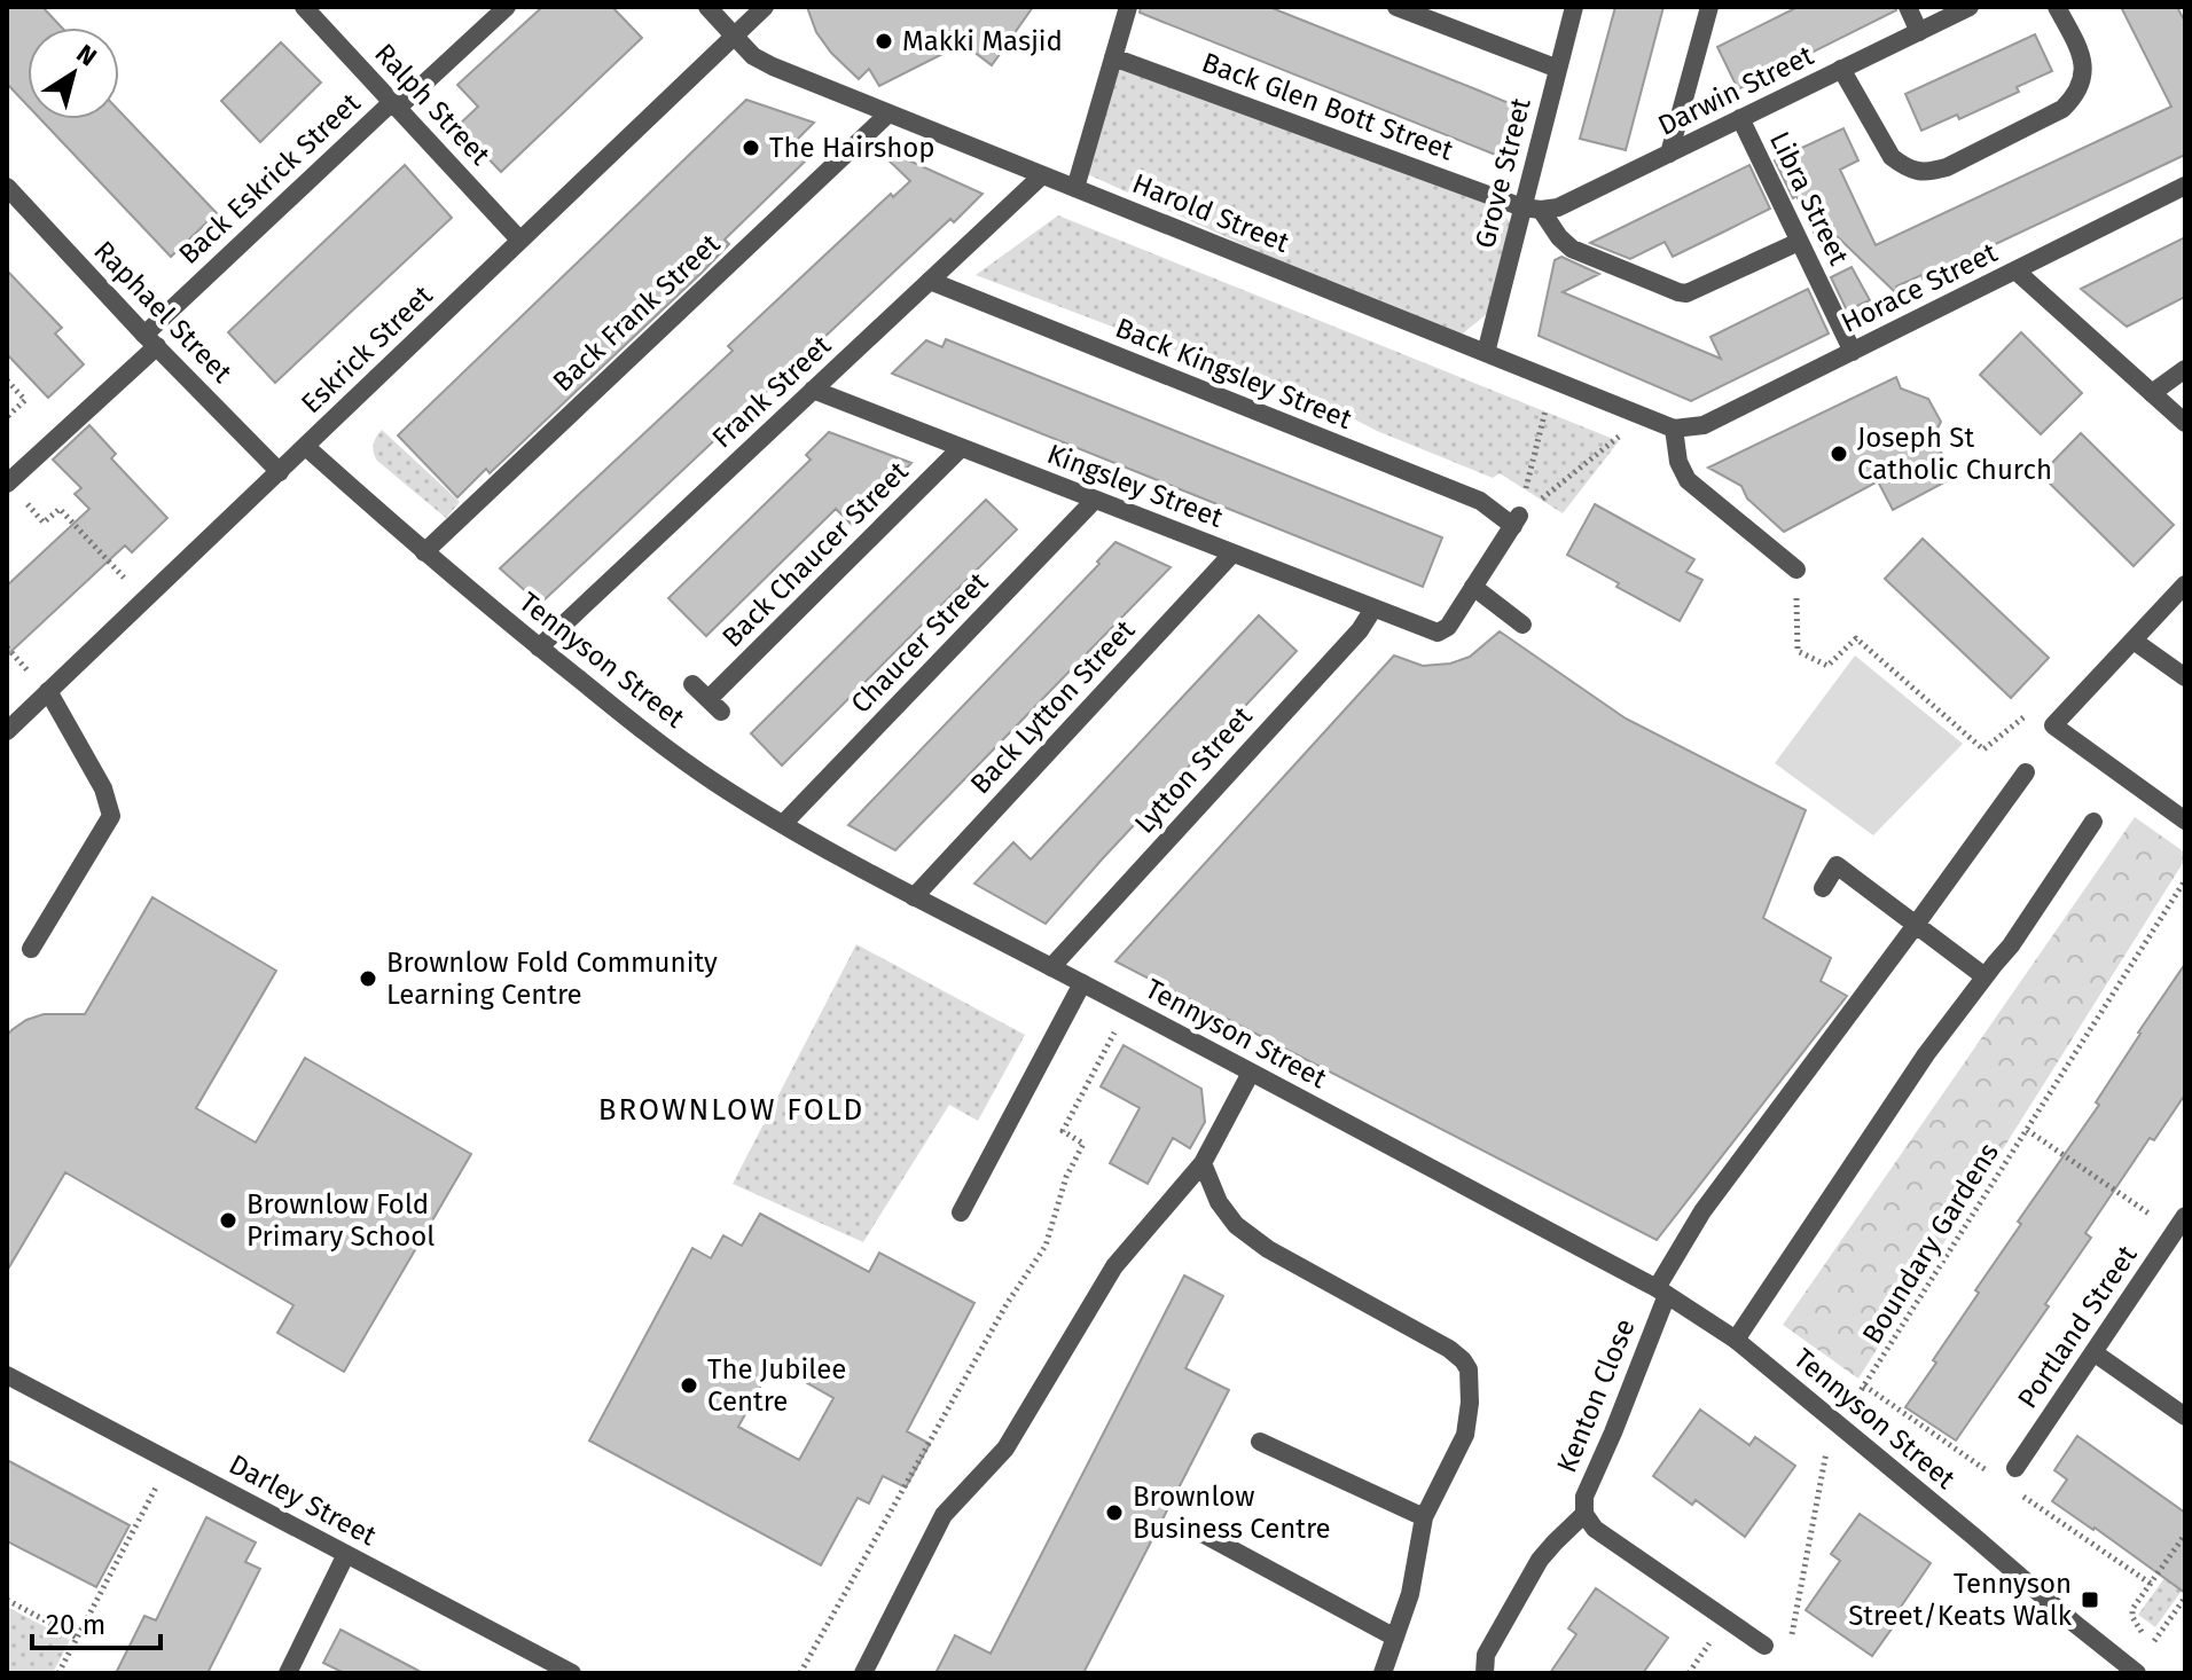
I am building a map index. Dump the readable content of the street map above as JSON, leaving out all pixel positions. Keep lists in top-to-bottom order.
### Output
{
  "streets": {
    "street": [
      "Darwin Street",
      "Ralph Street",
      "Back Glen Bott Street",
      "Grove Street",
      "Back Eskrick Street",
      "Libra Street",
      "Harold Street",
      "Horace Street",
      "Raphael Street",
      "Back Frank Street",
      "Eskrick Street",
      "Back Kingsley Street",
      "Frank Street",
      "Kingsley Street",
      "Back Chaucer Street",
      "Chaucer Street",
      "Tennyson Street",
      "Back Lytton Street",
      "Lytton Street",
      "Portland Street",
      "Kenton Close",
      "Darley Street"
    ],
    "path": ["Boundary Gardens"]
  },
  "crossings": [
    ["Darwin Street", "Back Glen Bott Street"],
    ["Darwin Street", "Grove Street"],
    ["Darwin Street", "Libra Street"],
    ["Ralph Street", "Back Eskrick Street"],
    ["Ralph Street", "Eskrick Street"],
    ["Back Glen Bott Street", "Grove Street"],
    ["Grove Street", "Harold Street"],
    ["Back Eskrick Street", "Raphael Street"],
    ["Libra Street", "Horace Street"],
    ["Harold Street", "Horace Street"],
    ["Harold Street", "Back Frank Street"],
    ["Harold Street", "Eskrick Street"],
    ["Harold Street", "Frank Street"],
    ["Raphael Street", "Eskrick Street"],
    ["Back Frank Street", "Tennyson Street"],
    ["Eskrick Street", "Tennyson Street"],
    ["Back Kingsley Street", "Frank Street"],
    ["Frank Street", "Kingsley Street"],
    ["Frank Street", "Tennyson Street"],
    ["Kingsley Street", "Back Chaucer Street"],
    ["Kingsley Street", "Chaucer Street"],
    ["Kingsley Street", "Back Lytton Street"],
    ["Kingsley Street", "Lytton Street"],
    ["Chaucer Street", "Tennyson Street"],
    ["Tennyson Street", "Back Lytton Street"],
    ["Tennyson Street", "Lytton Street"],
    ["Tennyson Street", "Boundary Gardens"],
    ["Tennyson Street", "Kenton Close"],
    ["Boundary Gardens", "Portland Street"]
  ],
  "districts": ["BROWNLOW FOLD"],
  "places": {
    "other": [
      "Makki Masjid",
      "The Hairshop",
      "Joseph St Catholic Church",
      "Brownlow Fold Community Learning Centre",
      "Brownlow Fold Primary School",
      "The Jubilee Centre",
      "Brownlow Business Centre"
    ],
    "transit": ["Tennyson Street/Keats Walk"]
  },
  "scale_bar": "20 m",
  "north": "top right"
}
